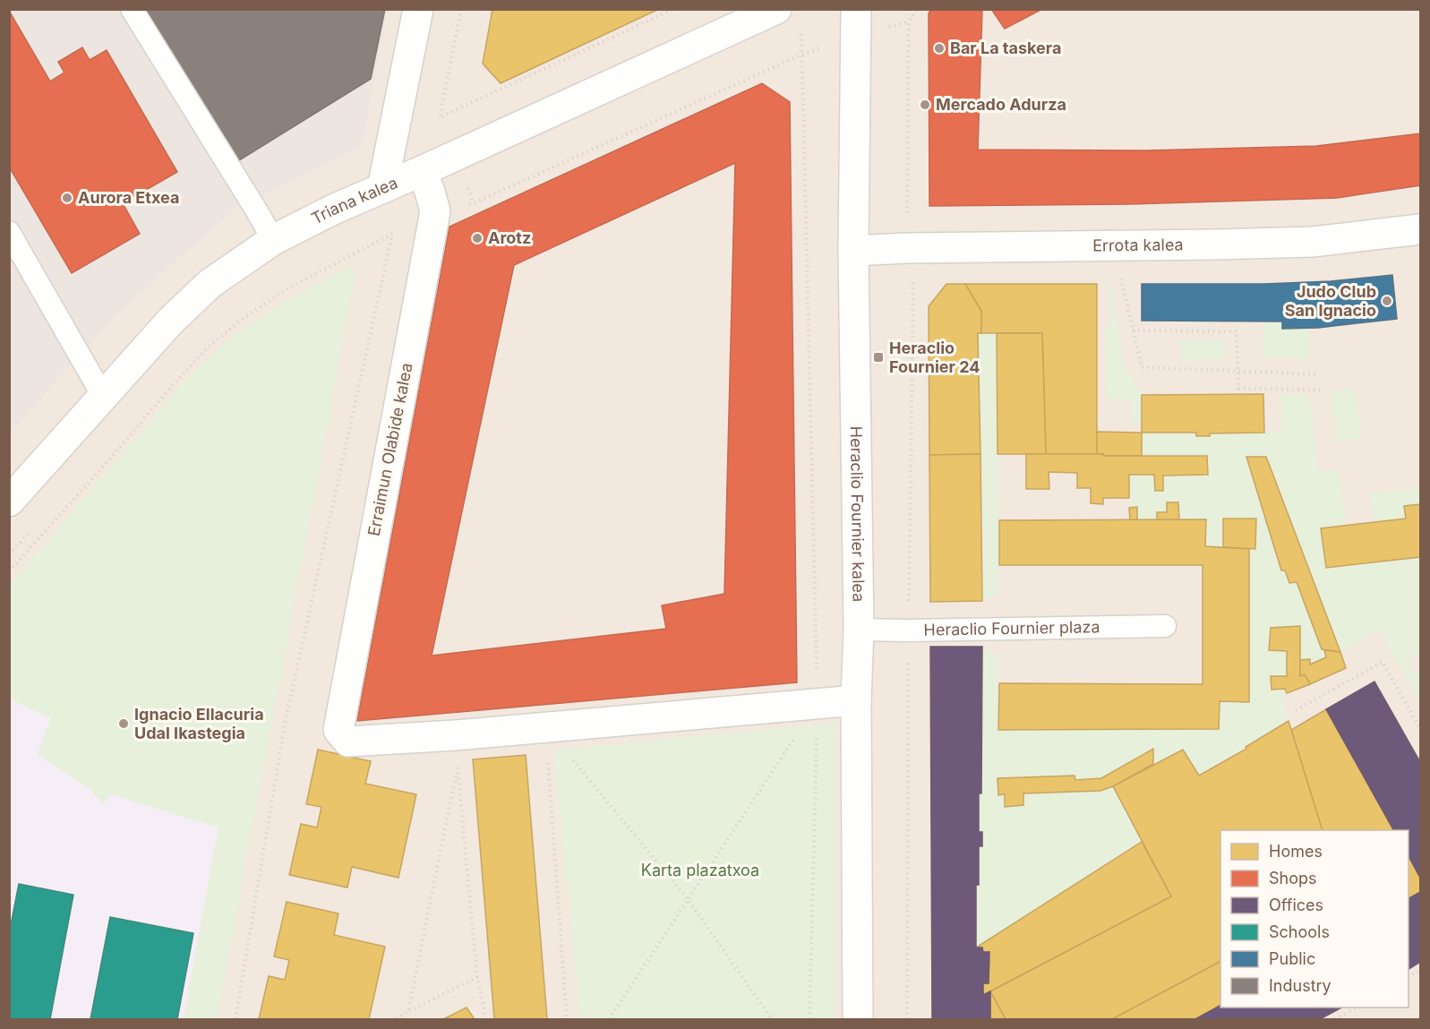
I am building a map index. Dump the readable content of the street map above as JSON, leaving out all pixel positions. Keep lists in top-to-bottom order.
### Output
{
  "streets": {
    "main road": [
      "Triana kalea",
      "Errota kalea",
      "Erraimun Olabide kalea",
      "Heraclio Fournier kalea"
    ],
    "lane": ["Heraclio Fournier plaza"]
  },
  "crossings": [
    ["Triana kalea", "Erraimun Olabide kalea"],
    ["Errota kalea", "Heraclio Fournier kalea"],
    ["Heraclio Fournier kalea", "Heraclio Fournier plaza"]
  ],
  "parks": ["Karta plazatxoa"],
  "places": {
    "other": [
      "Bar La taskera",
      "Mercado Adurza",
      "Aurora Etxea",
      "Arotz",
      "Judo Club San Ignacio",
      "Ignacio Ellacuria Udal Ikastegia"
    ],
    "transit": ["Heraclio Fournier 24"]
  },
  "legend": [
    "Homes",
    "Shops",
    "Offices",
    "Schools",
    "Public",
    "Industry"
  ]
}
